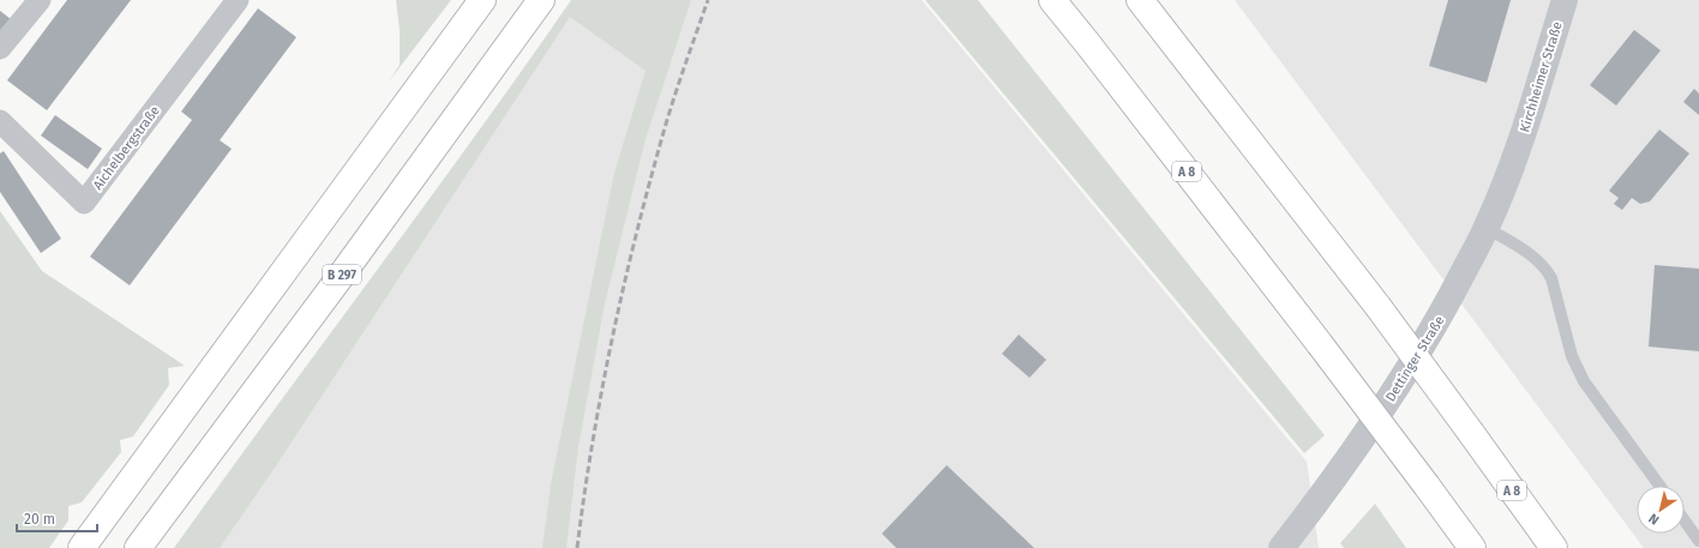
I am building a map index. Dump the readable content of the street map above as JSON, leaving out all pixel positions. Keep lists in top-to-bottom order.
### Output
{
  "streets": {
    "main road": ["A 8", "B 297"],
    "street": ["Kirchheimer Straße", "Aichelbergstraße", "Dettinger Straße"]
  },
  "crossings": [
    ["Kirchheimer Straße", "Dettinger Straße"]
  ],
  "scale_bar": "20 m",
  "north": "bottom left"
}
